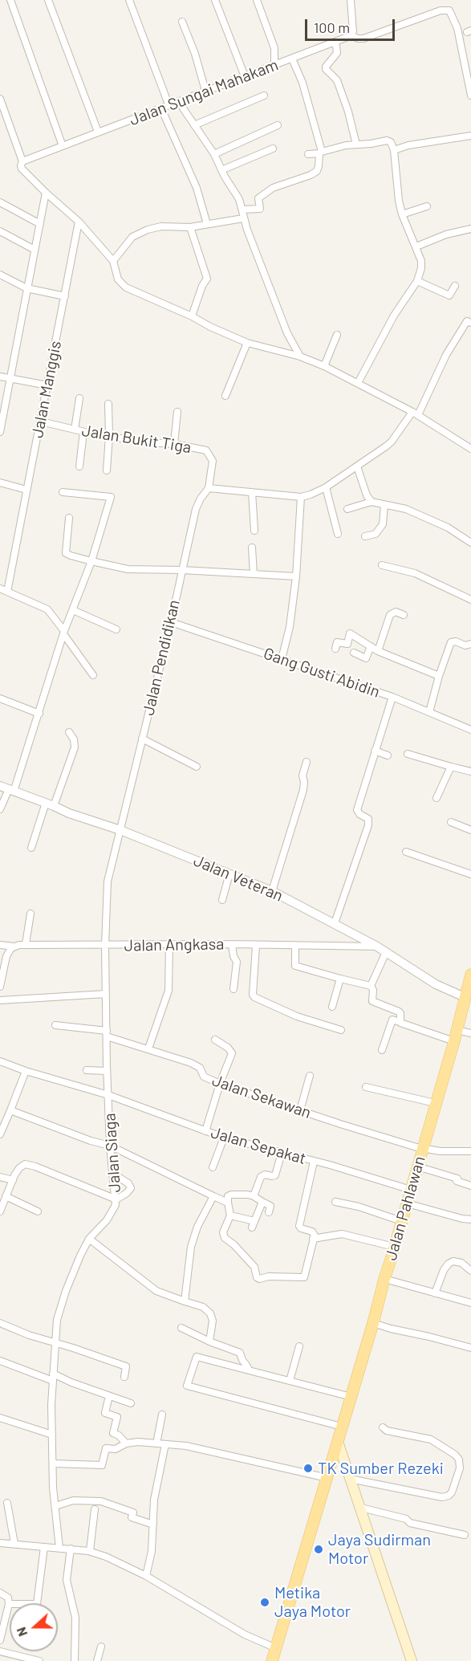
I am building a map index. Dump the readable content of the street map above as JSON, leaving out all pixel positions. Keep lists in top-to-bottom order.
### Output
{
  "streets": {
    "main road": ["Jalan Pahlawan"],
    "street": [
      "Jalan Sungai Mahakam",
      "Jalan Manggis",
      "Jalan Bukit Tiga",
      "Jalan Pendidikan",
      "Gang Gusti Abidin",
      "Jalan Veteran",
      "Jalan Angkasa",
      "Jalan Sekawan",
      "Jalan Sepakat",
      "Jalan Siaga"
    ]
  },
  "crossings": [
    ["Jalan Manggis", "Jalan Bukit Tiga"],
    ["Jalan Bukit Tiga", "Jalan Pendidikan"],
    ["Jalan Pendidikan", "Gang Gusti Abidin"],
    ["Jalan Pendidikan", "Jalan Veteran"],
    ["Jalan Pendidikan", "Jalan Siaga"],
    ["Jalan Veteran", "Jalan Angkasa"],
    ["Jalan Veteran", "Jalan Siaga"],
    ["Jalan Veteran", "Jalan Pahlawan"],
    ["Jalan Angkasa", "Jalan Siaga"],
    ["Jalan Sekawan", "Jalan Siaga"],
    ["Jalan Sekawan", "Jalan Pahlawan"],
    ["Jalan Sepakat", "Jalan Siaga"],
    ["Jalan Sepakat", "Jalan Pahlawan"]
  ],
  "places": ["TK Sumber Rezeki", "Jaya Sudirman Motor", "Metika Jaya Motor"],
  "scale_bar": "100 m",
  "north": "left"
}
